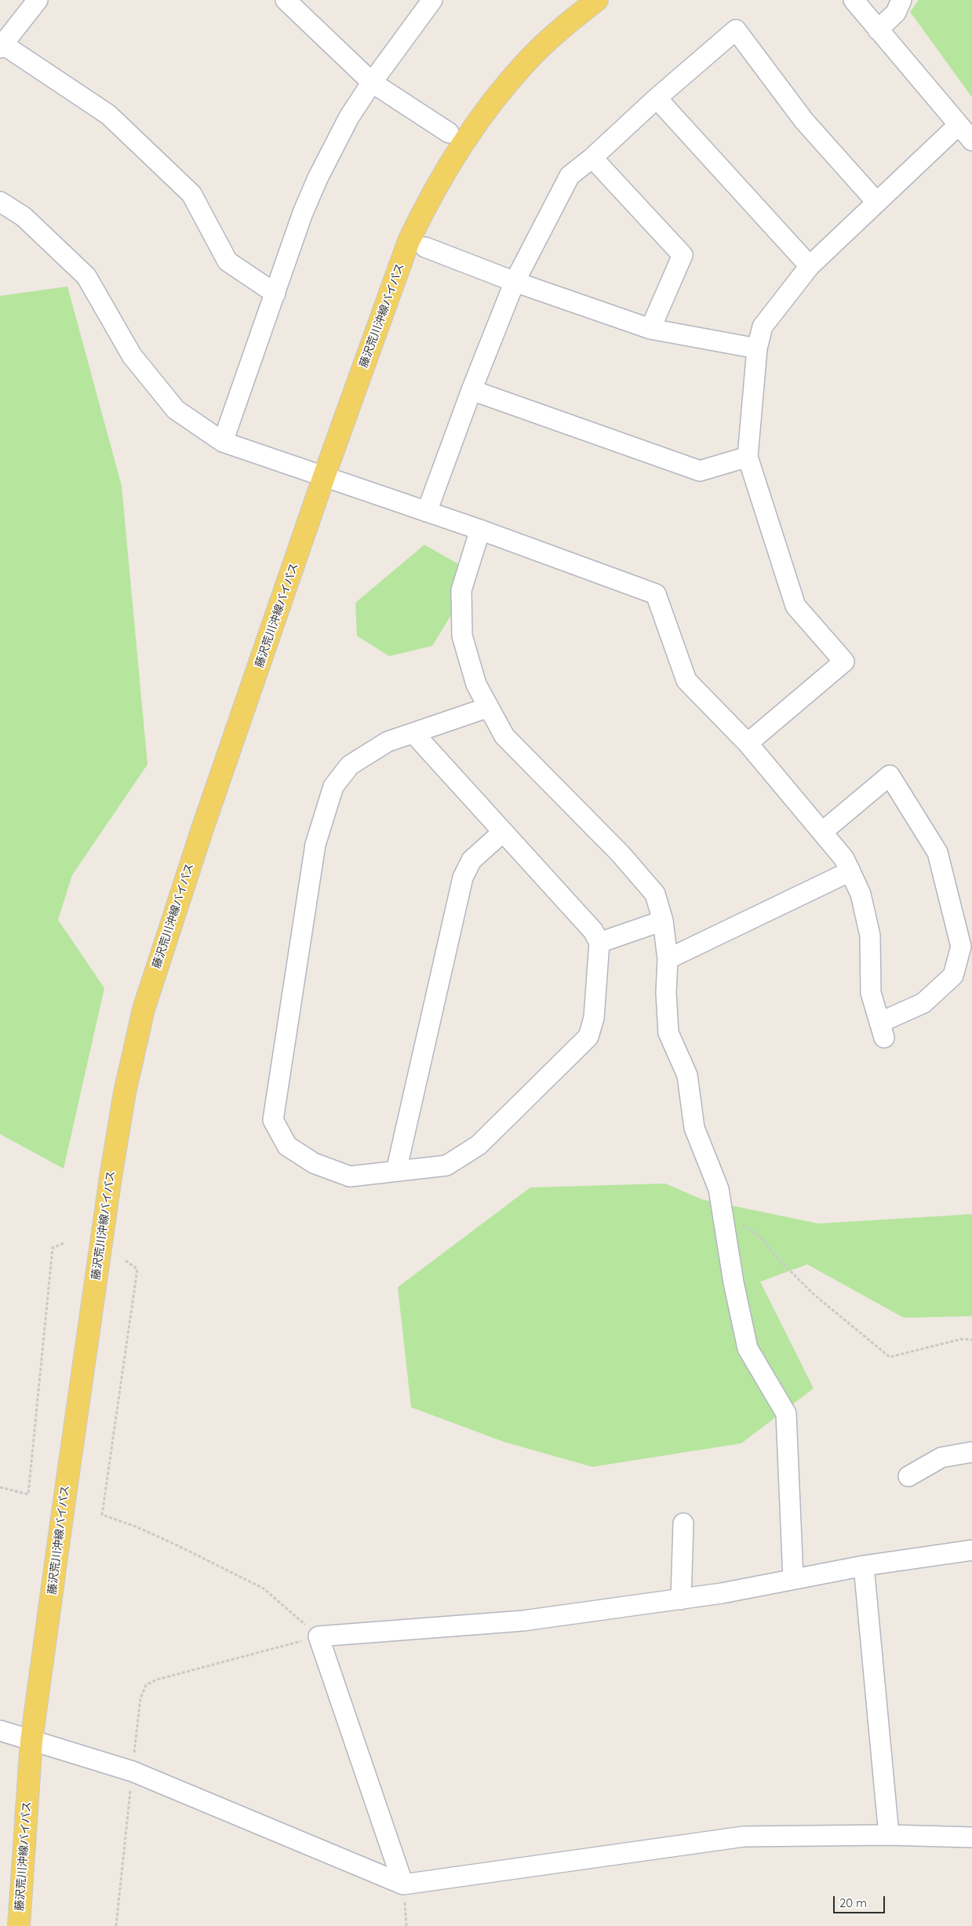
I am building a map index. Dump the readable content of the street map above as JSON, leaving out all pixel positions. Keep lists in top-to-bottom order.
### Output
{
  "streets": {
    "main road": ["藤沢荒川沖線バイパス"]
  },
  "scale_bar": "20 m"
}
